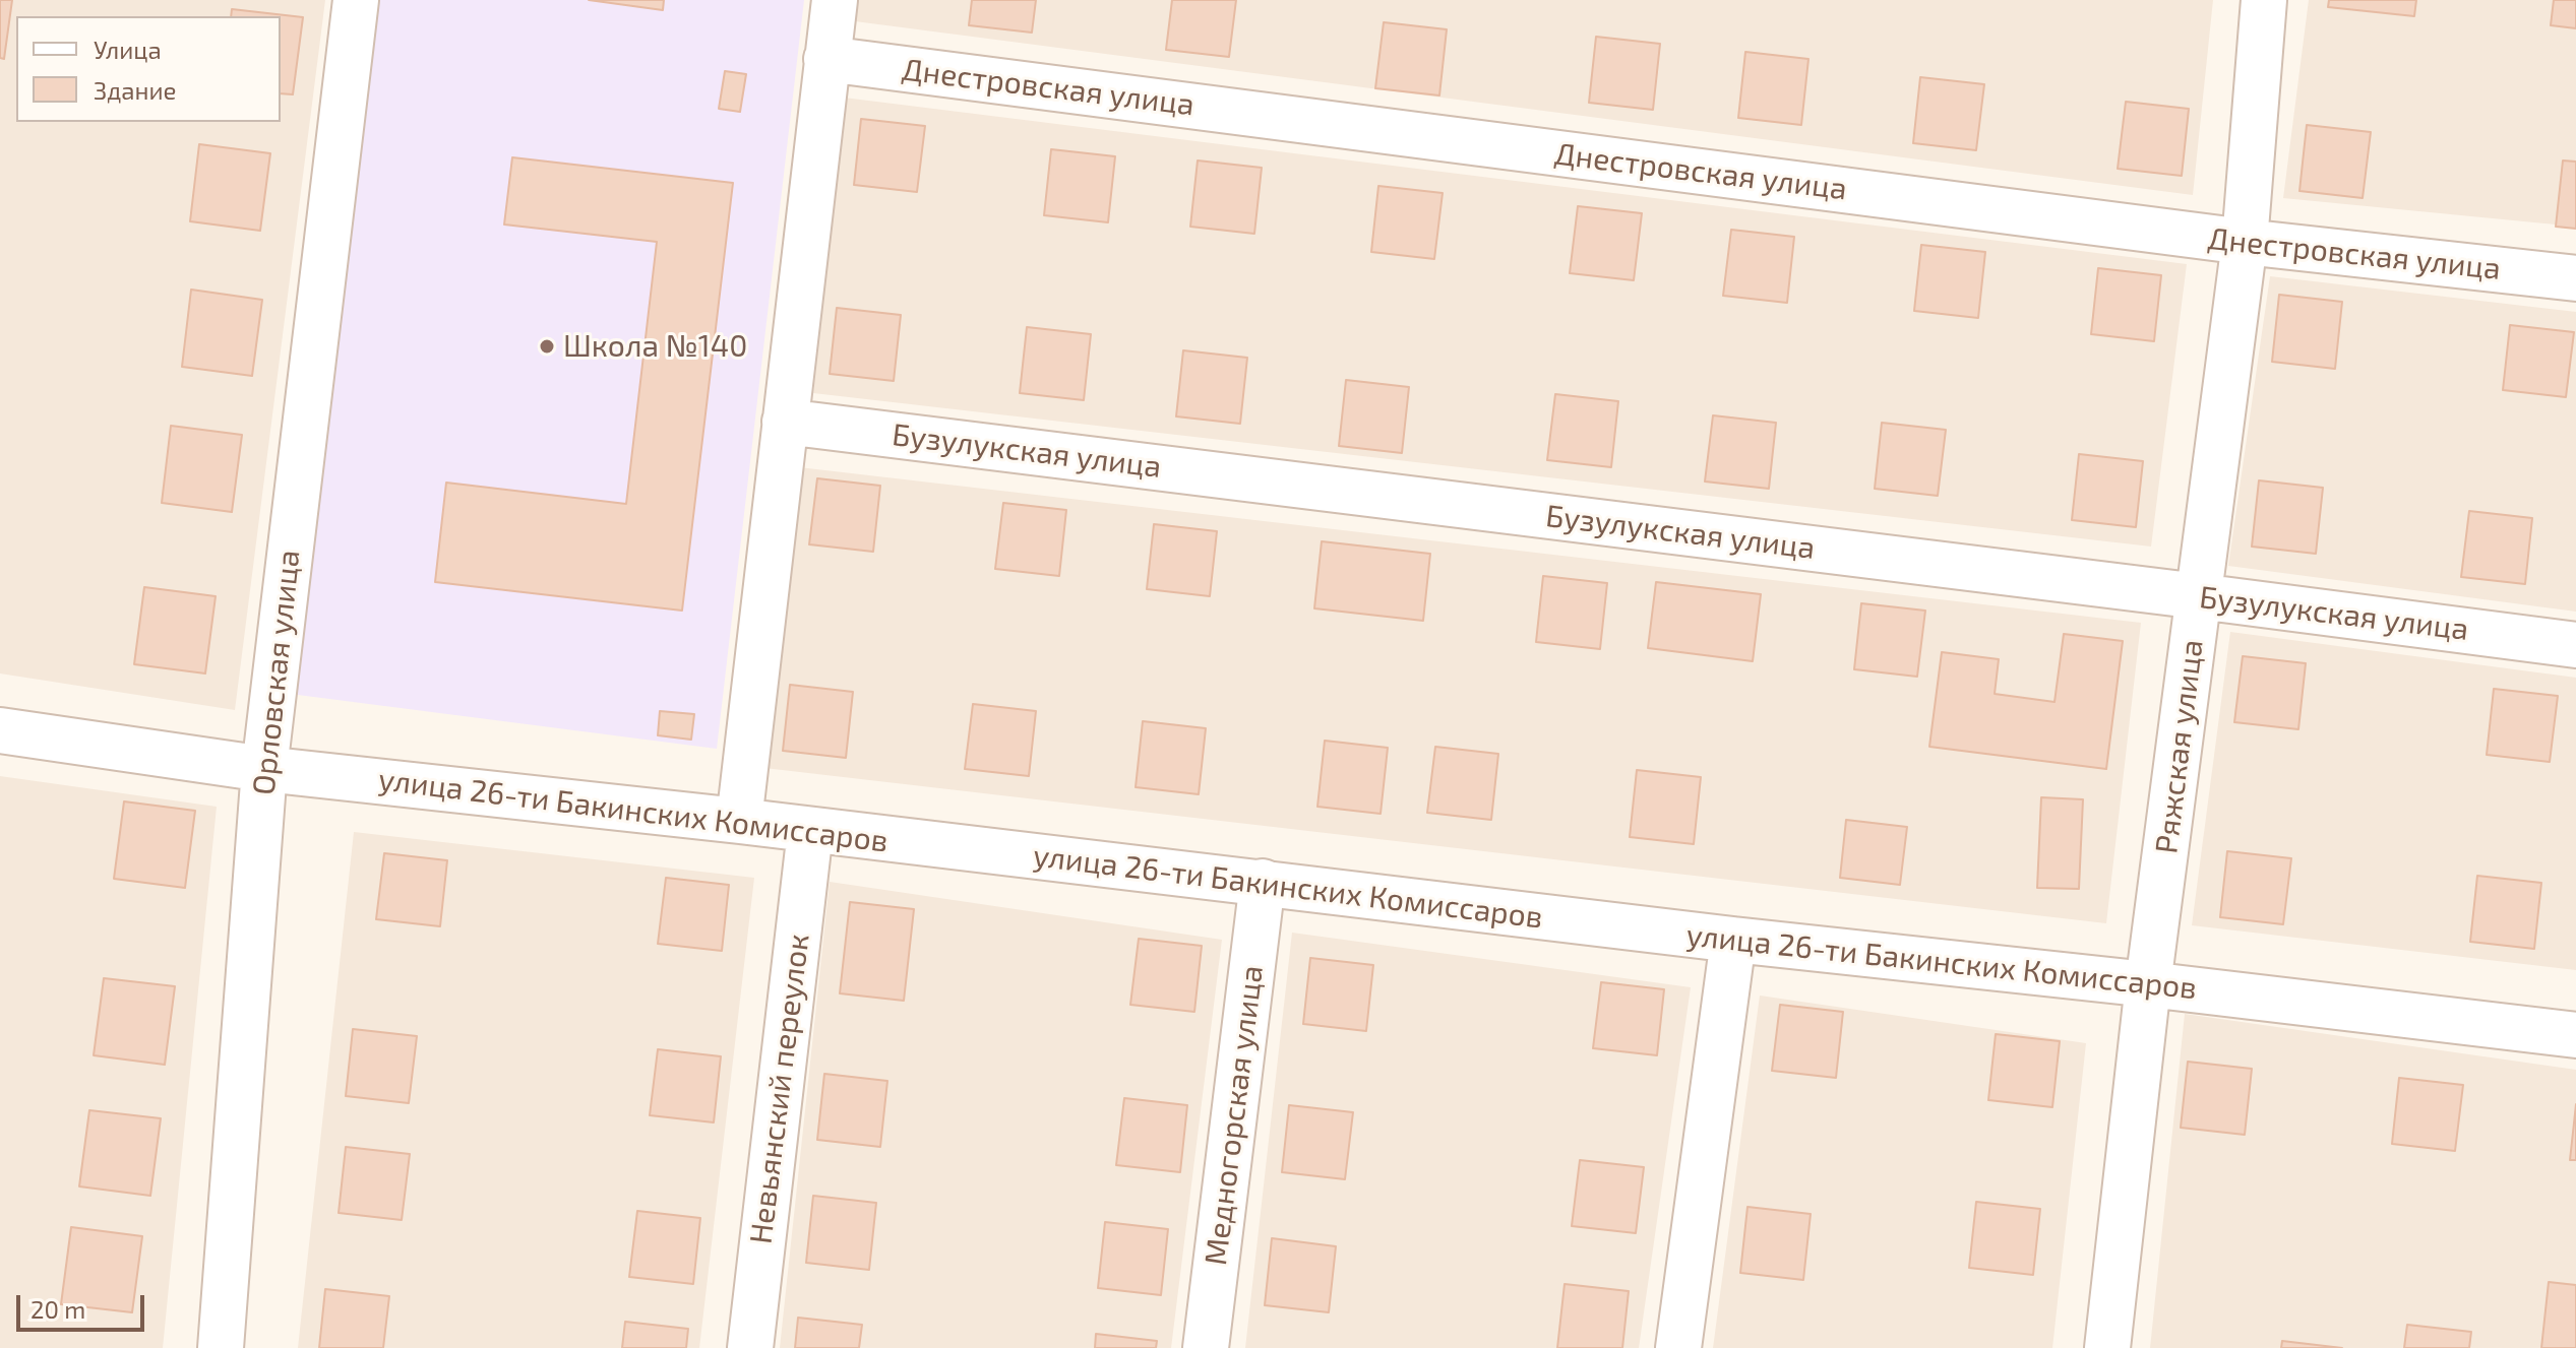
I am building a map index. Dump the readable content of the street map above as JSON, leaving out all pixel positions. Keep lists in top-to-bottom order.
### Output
{
  "streets": {
    "street": [
      "Днестровская улица",
      "Бузулукская улица",
      "Орловская улица",
      "Ряжская улица",
      "улица 26-ти Бакинских Комиссаров",
      "Невьянский переулок",
      "Медногорская улица"
    ]
  },
  "crossings": [
    ["Днестровская улица", "Ряжская улица"],
    ["Бузулукская улица", "Ряжская улица"],
    ["Орловская улица", "улица 26-ти Бакинских Комиссаров"],
    ["Ряжская улица", "улица 26-ти Бакинских Комиссаров"],
    ["улица 26-ти Бакинских Комиссаров", "Невьянский переулок"],
    ["улица 26-ти Бакинских Комиссаров", "Медногорская улица"]
  ],
  "places": ["Школа №140"],
  "legend": ["Улица", "Здание"],
  "scale_bar": "20 m"
}
